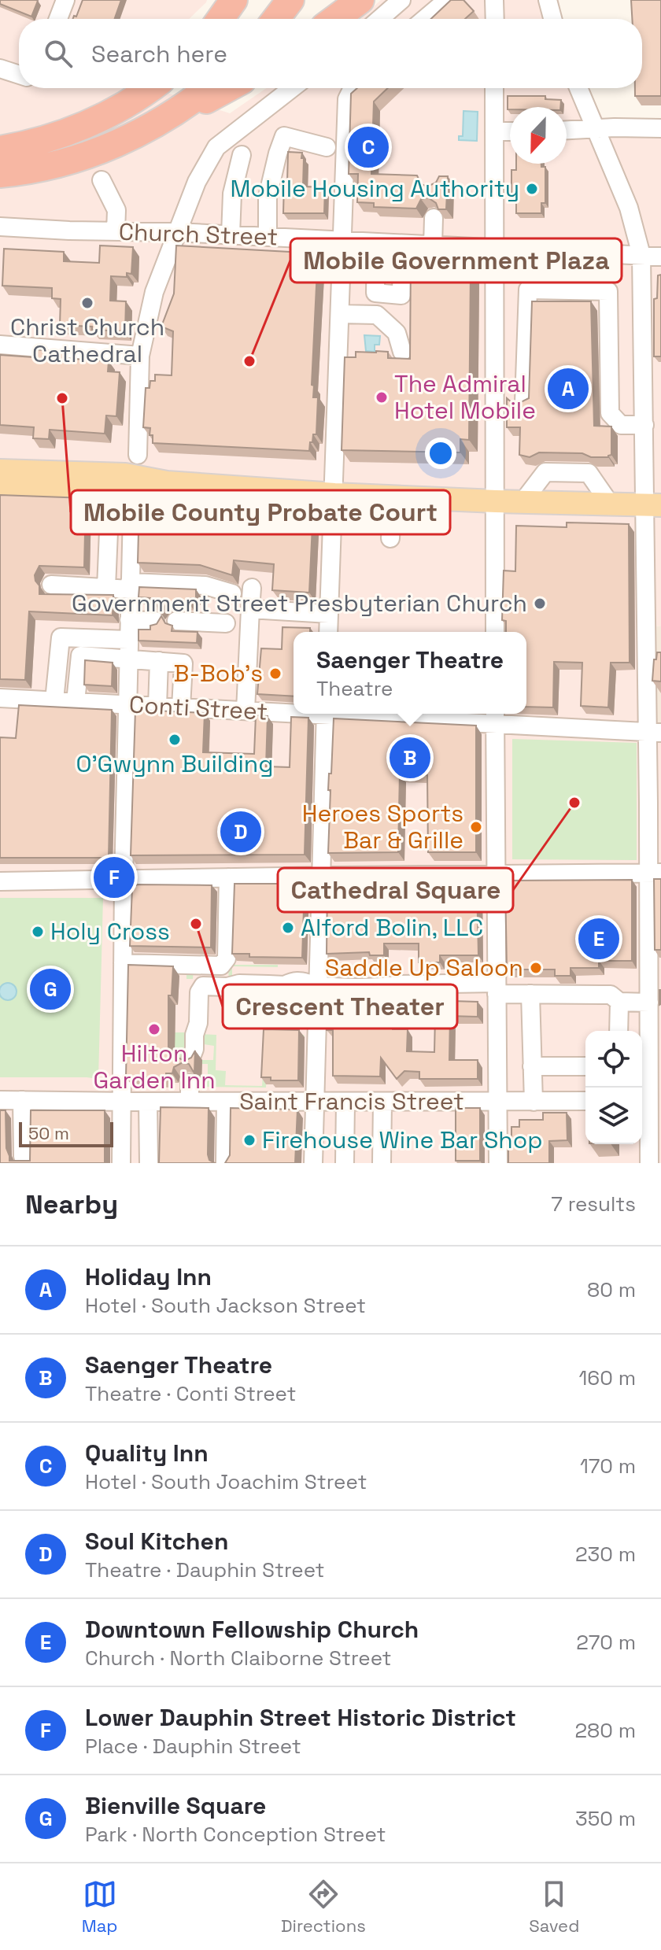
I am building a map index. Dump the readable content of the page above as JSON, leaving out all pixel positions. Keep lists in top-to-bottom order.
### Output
{
  "streets": {
    "street": ["Church Street", "Conti Street", "Saint Francis Street"]
  },
  "places": [
    "Mobile Housing Authority",
    "Christ Church Cathedral",
    "Mobile Government Plaza",
    "The Admiral Hotel Mobile",
    "Mobile County Probate Court",
    "Government Street Presbyterian Church",
    "B-Bob's",
    "O'Gwynn Building",
    "Cathedral Square",
    "Heroes Sports Bar & Grille",
    "Crescent Theater",
    "Alford Bolin, LLC",
    "Holy Cross",
    "Saddle Up Saloon",
    "Hilton Garden Inn",
    "Firehouse Wine Bar Shop"
  ],
  "scale_bar": "50 m",
  "north": "bottom",
  "page": {
    "search": "Search here",
    "pins": [
      "C",
      "A",
      "B",
      "D",
      "F",
      "E",
      "G"
    ],
    "popup": ["Saenger Theatre", "Theatre"],
    "scale": "50 m",
    "heading": ["Nearby", "7 results"],
    "list": [
      {
        "mark": "A",
        "name": "Holiday Inn",
        "note": "Hotel · South Jackson Street",
        "value": "80 m"
      },
      {
        "mark": "B",
        "name": "Saenger Theatre",
        "note": "Theatre · Conti Street",
        "value": "160 m"
      },
      {
        "mark": "C",
        "name": "Quality Inn",
        "note": "Hotel · South Joachim Street",
        "value": "170 m"
      },
      {
        "mark": "D",
        "name": "Soul Kitchen",
        "note": "Theatre · Dauphin Street",
        "value": "230 m"
      },
      {
        "mark": "E",
        "name": "Downtown Fellowship Church",
        "note": "Church · North Claiborne Street",
        "value": "270 m"
      },
      {
        "mark": "F",
        "name": "Lower Dauphin Street Historic District",
        "note": "Place · Dauphin Street",
        "value": "280 m"
      },
      {
        "mark": "G",
        "name": "Bienville Square",
        "note": "Park · North Conception Street",
        "value": "350 m"
      }
    ],
    "nav": ["Map", "Directions", "Saved"]
  }
}
